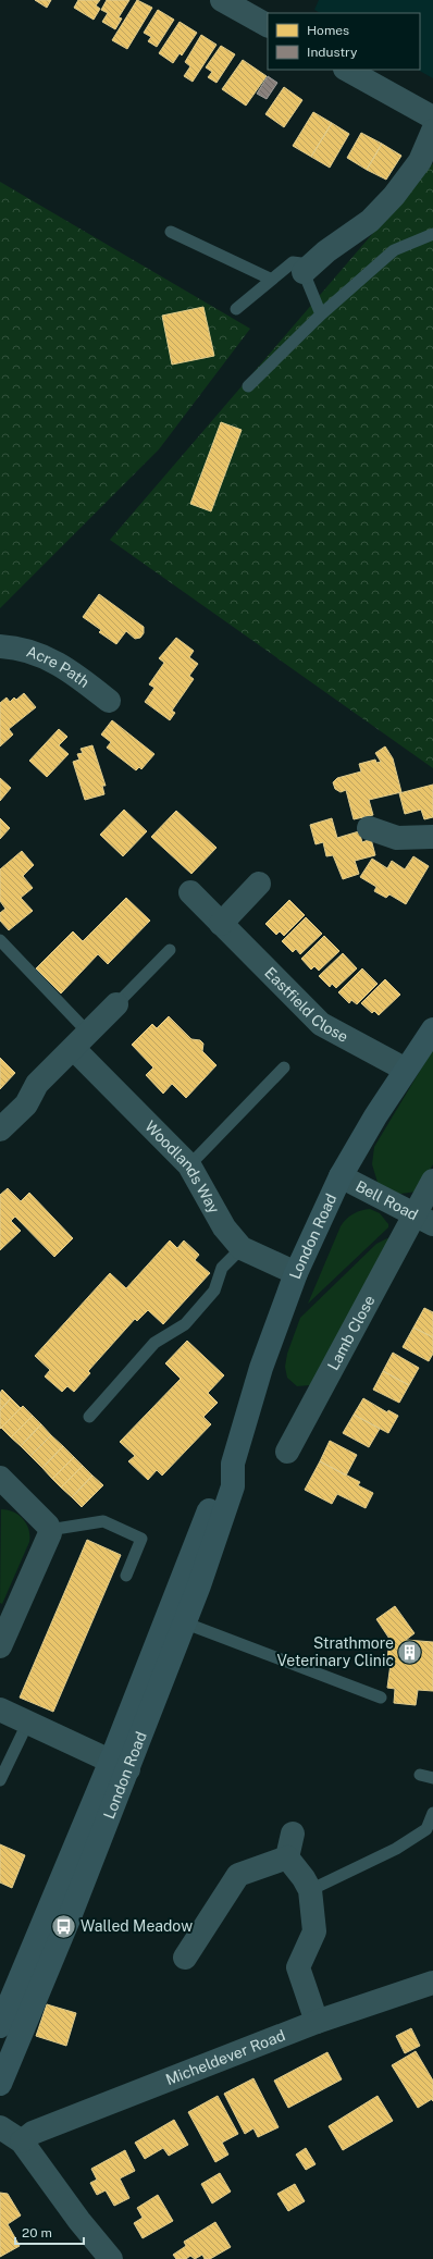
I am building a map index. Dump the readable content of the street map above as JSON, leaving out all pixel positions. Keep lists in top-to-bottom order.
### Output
{
  "streets": {
    "street": [
      "Acre Path",
      "Eastfield Close",
      "Woodlands Way",
      "Bell Road",
      "London Road",
      "Lamb Close",
      "Micheldever Road"
    ]
  },
  "crossings": [
    ["Eastfield Close", "London Road"],
    ["Woodlands Way", "London Road"],
    ["Bell Road", "London Road"],
    ["Bell Road", "Lamb Close"]
  ],
  "places": {
    "building": ["Strathmore Veterinary Clinic"],
    "bus stop": ["Walled Meadow"]
  },
  "legend": ["Homes", "Industry"],
  "scale_bar": "20 m"
}
